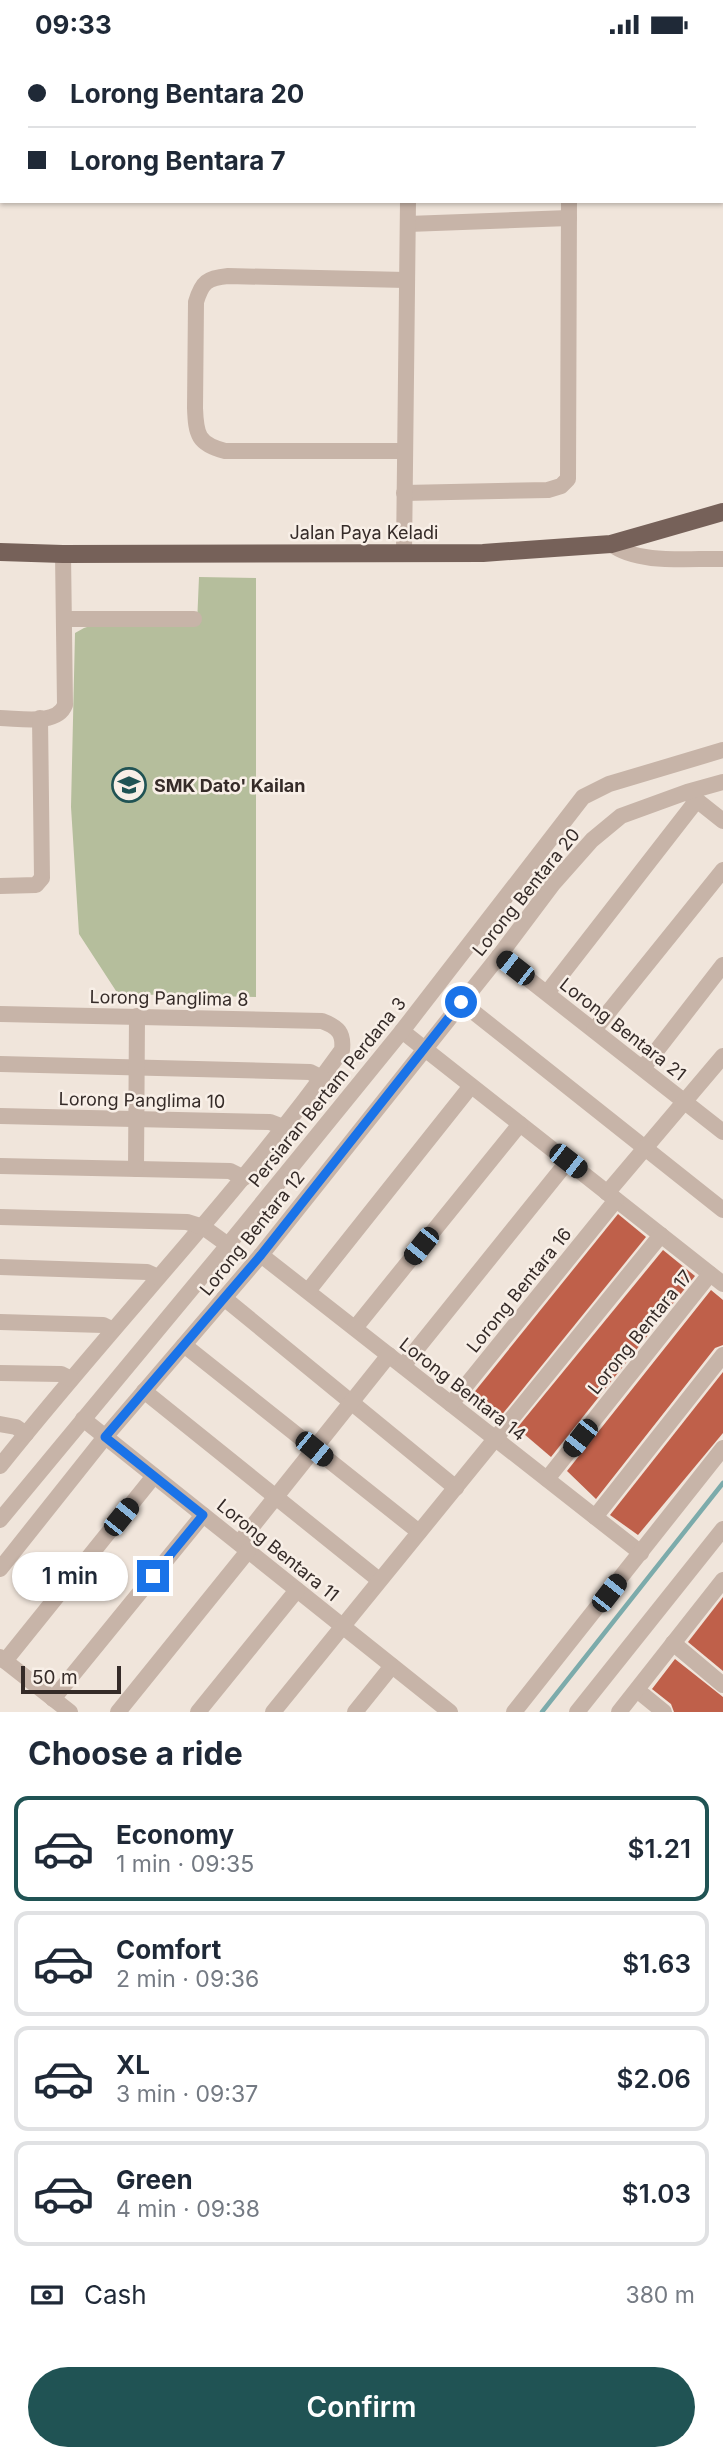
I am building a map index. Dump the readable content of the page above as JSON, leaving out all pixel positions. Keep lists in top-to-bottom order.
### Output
{
  "streets": {
    "main road": ["Jalan Paya Keladi"],
    "street": [
      "Lorong Bentara 20",
      "Lorong Panglima 8",
      "Lorong Bentara 21",
      "Persiaran Bertam Perdana 3",
      "Lorong Panglima 10",
      "Lorong Bentara 12",
      "Lorong Bentara 16",
      "Lorong Bentara 17",
      "Lorong Bentara 14",
      "Lorong Bentara 11"
    ]
  },
  "crossings": [
    ["Lorong Bentara 20", "Lorong Bentara 21"],
    ["Lorong Bentara 20", "Lorong Bentara 12"],
    ["Lorong Bentara 21", "Lorong Bentara 16"],
    ["Persiaran Bertam Perdana 3", "Lorong Bentara 11"],
    ["Lorong Bentara 12", "Lorong Bentara 14"],
    ["Lorong Bentara 12", "Lorong Bentara 11"],
    ["Lorong Bentara 16", "Lorong Bentara 14"],
    ["Lorong Bentara 17", "Lorong Bentara 14"]
  ],
  "places": {
    "school or university": ["SMK Dato' Kailan"]
  },
  "scale_bar": "50 m",
  "page": {
    "status": "09:33",
    "banner": ["Lorong Bentara 20", "Lorong Bentara 7"],
    "bubble": "1 min",
    "scale": "50 m",
    "heading": "Choose a ride",
    "list": [
      {
        "name": "Economy",
        "note": "1 min · 09:35",
        "value": "$1.21"
      },
      {
        "name": "Comfort",
        "note": "2 min · 09:36",
        "value": "$1.63"
      },
      {
        "name": "XL",
        "note": "3 min · 09:37",
        "value": "$2.06"
      },
      {
        "name": "Green",
        "note": "4 min · 09:38",
        "value": "$1.03"
      }
    ],
    "pay": ["Cash", "380 m"],
    "buttons": "Confirm"
  }
}
